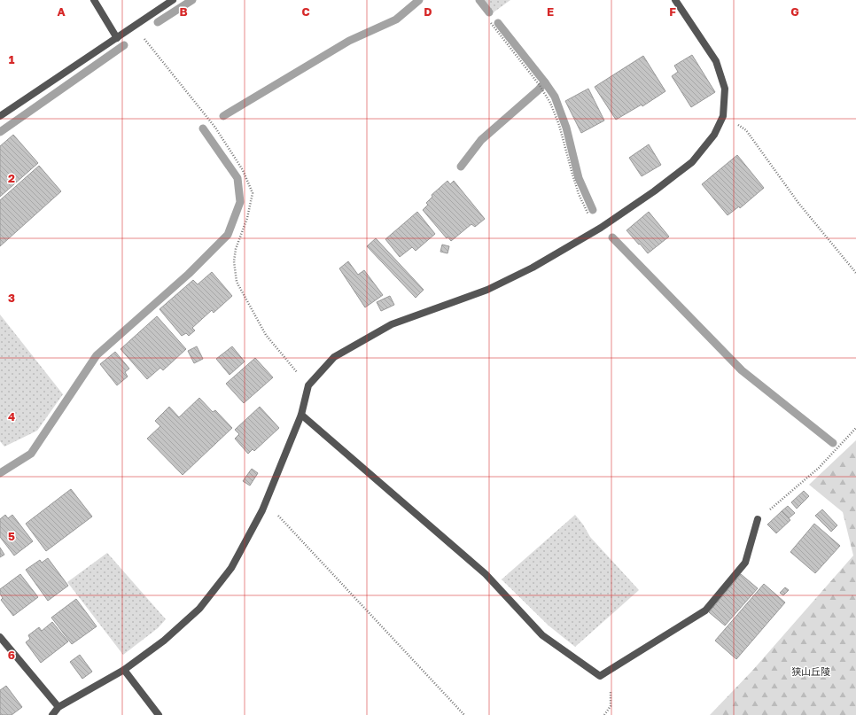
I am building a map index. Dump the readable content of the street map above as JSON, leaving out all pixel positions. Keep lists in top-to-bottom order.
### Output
{
  "parks": ["狭山丘陵"],
  "grid": {
    "columns": [
      "A",
      "B",
      "C",
      "D",
      "E",
      "F",
      "G"
    ],
    "rows": [
      "1",
      "2",
      "3",
      "4",
      "5",
      "6"
    ]
  }
}
